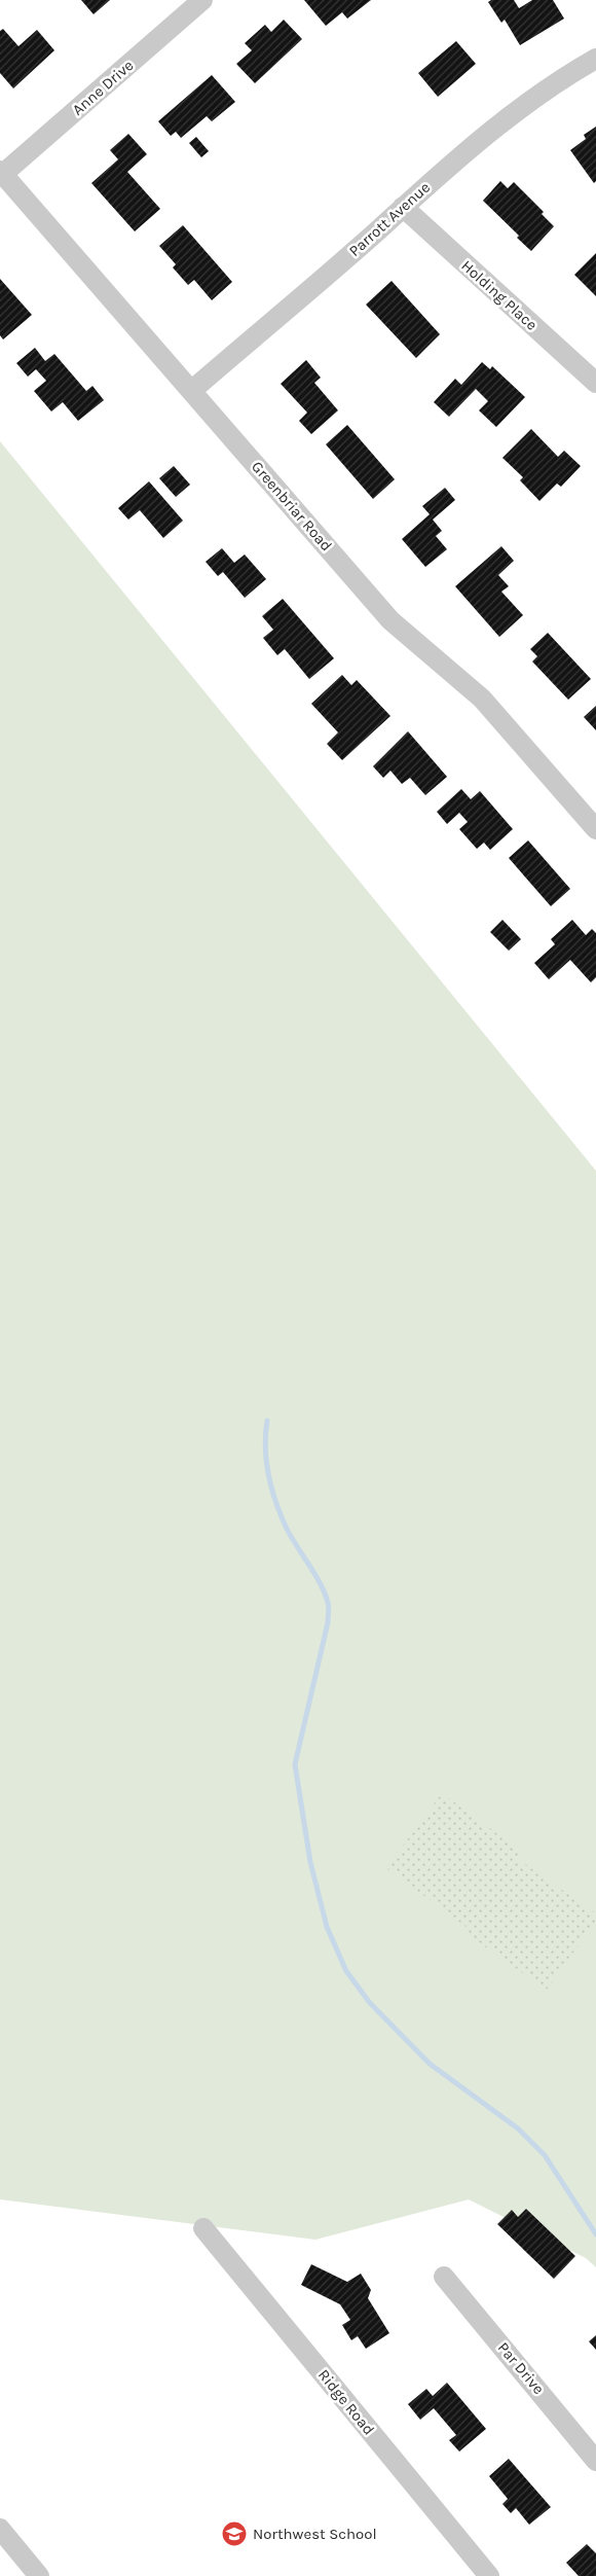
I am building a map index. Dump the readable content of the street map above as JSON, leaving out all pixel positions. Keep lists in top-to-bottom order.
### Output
{
  "streets": {
    "street": [
      "Anne Drive",
      "Parrott Avenue",
      "Holding Place",
      "Greenbriar Road",
      "Par Drive",
      "Ridge Road"
    ]
  },
  "crossings": [
    ["Anne Drive", "Greenbriar Road"],
    ["Parrott Avenue", "Holding Place"],
    ["Parrott Avenue", "Greenbriar Road"]
  ],
  "places": {
    "school or university": ["Northwest School"]
  }
}
